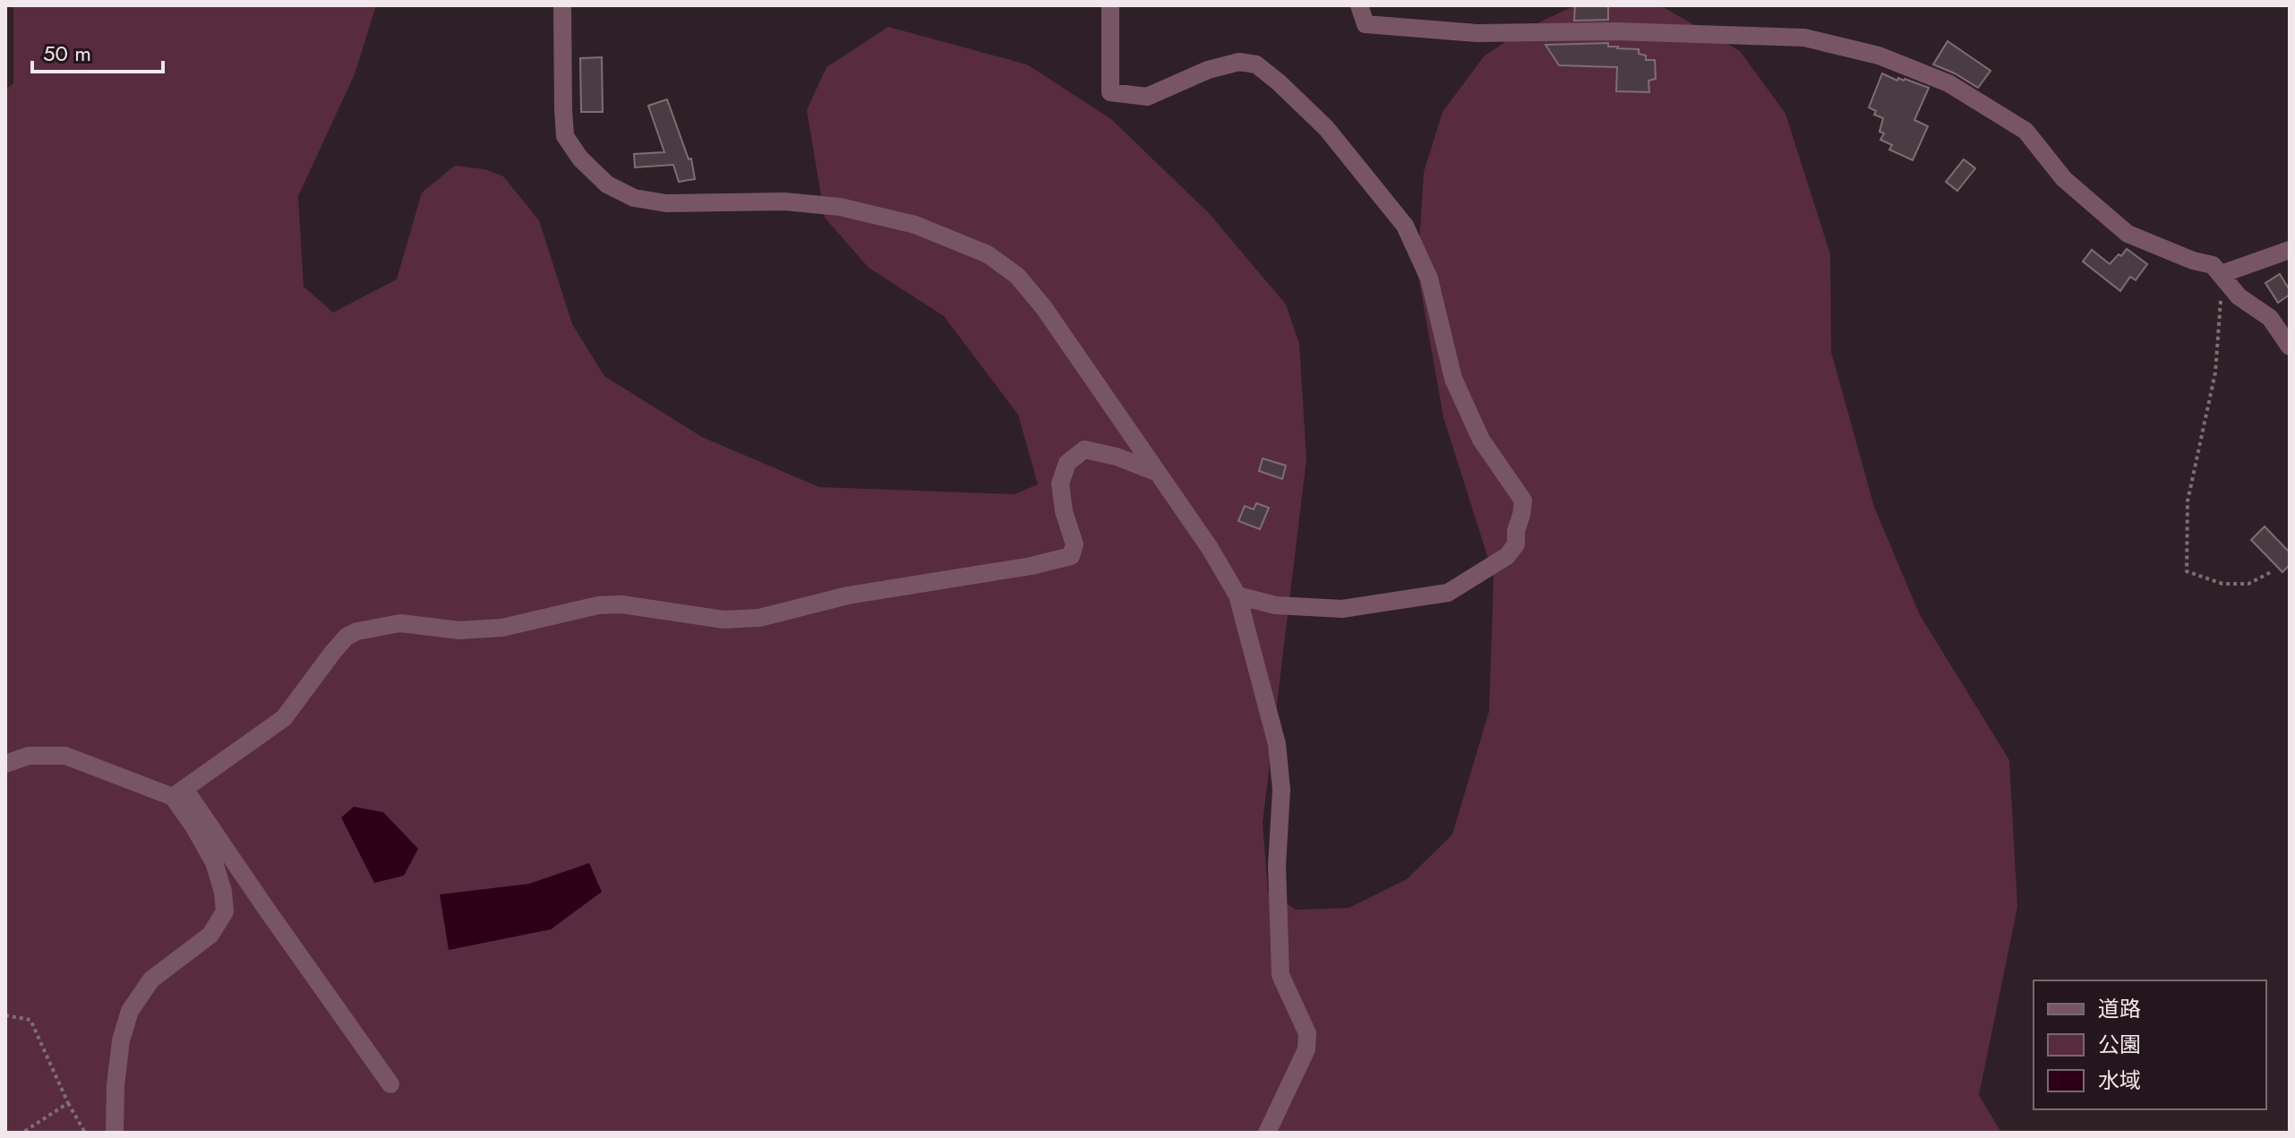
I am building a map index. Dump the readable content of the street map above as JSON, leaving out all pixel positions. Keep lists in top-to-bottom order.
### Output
{
  "legend": ["道路", "公園", "水域"],
  "scale_bar": "50 m"
}
